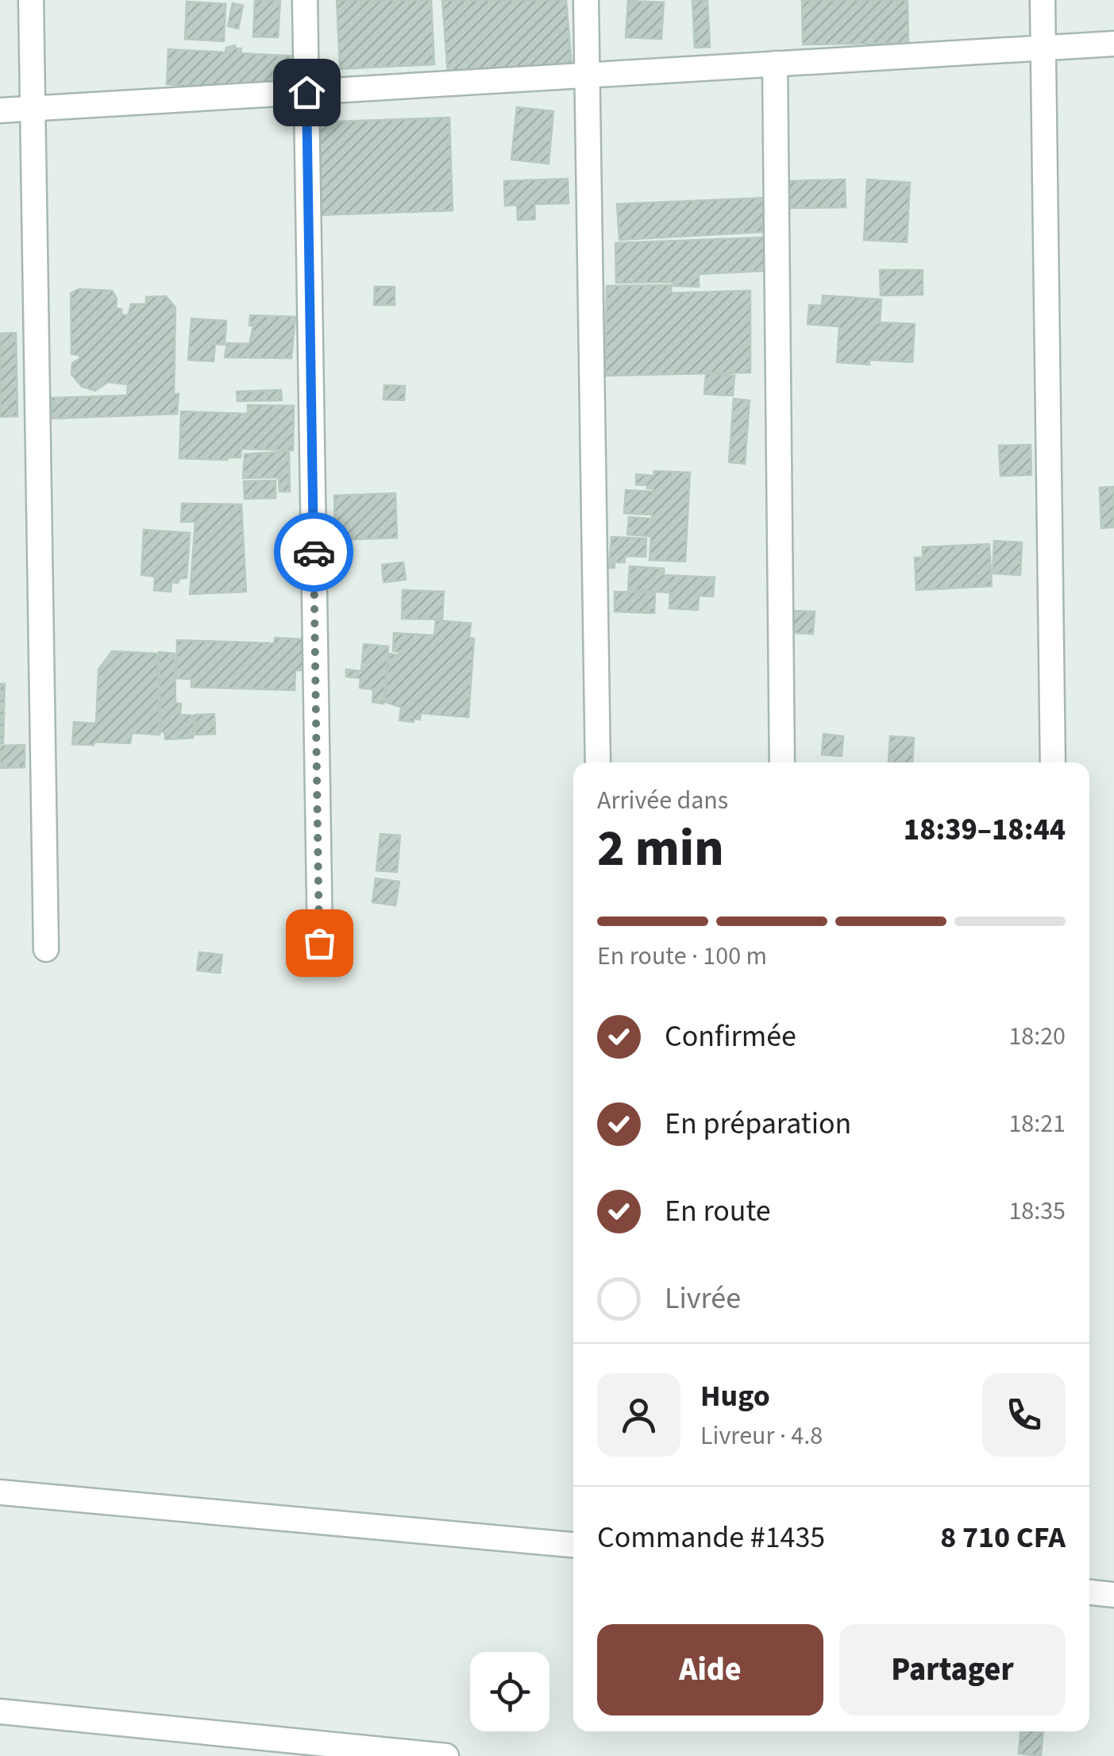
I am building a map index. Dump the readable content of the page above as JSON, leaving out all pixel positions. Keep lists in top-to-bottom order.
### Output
{
  "page": {
    "heading": ["2 min", "Arrivée dans", "18:39–18:44"],
    "panel": [
      "Hugo",
      "Livreur · 4.8",
      "Commande #1435",
      "8 710 CFA"
    ],
    "bar": "En route · 100 m",
    "list": [
      ["Confirmée", "18:20"],
      ["En préparation", "18:21"],
      ["En route", "18:35"],
      "Livrée"
    ],
    "buttons": ["Aide", "Partager"]
  }
}
